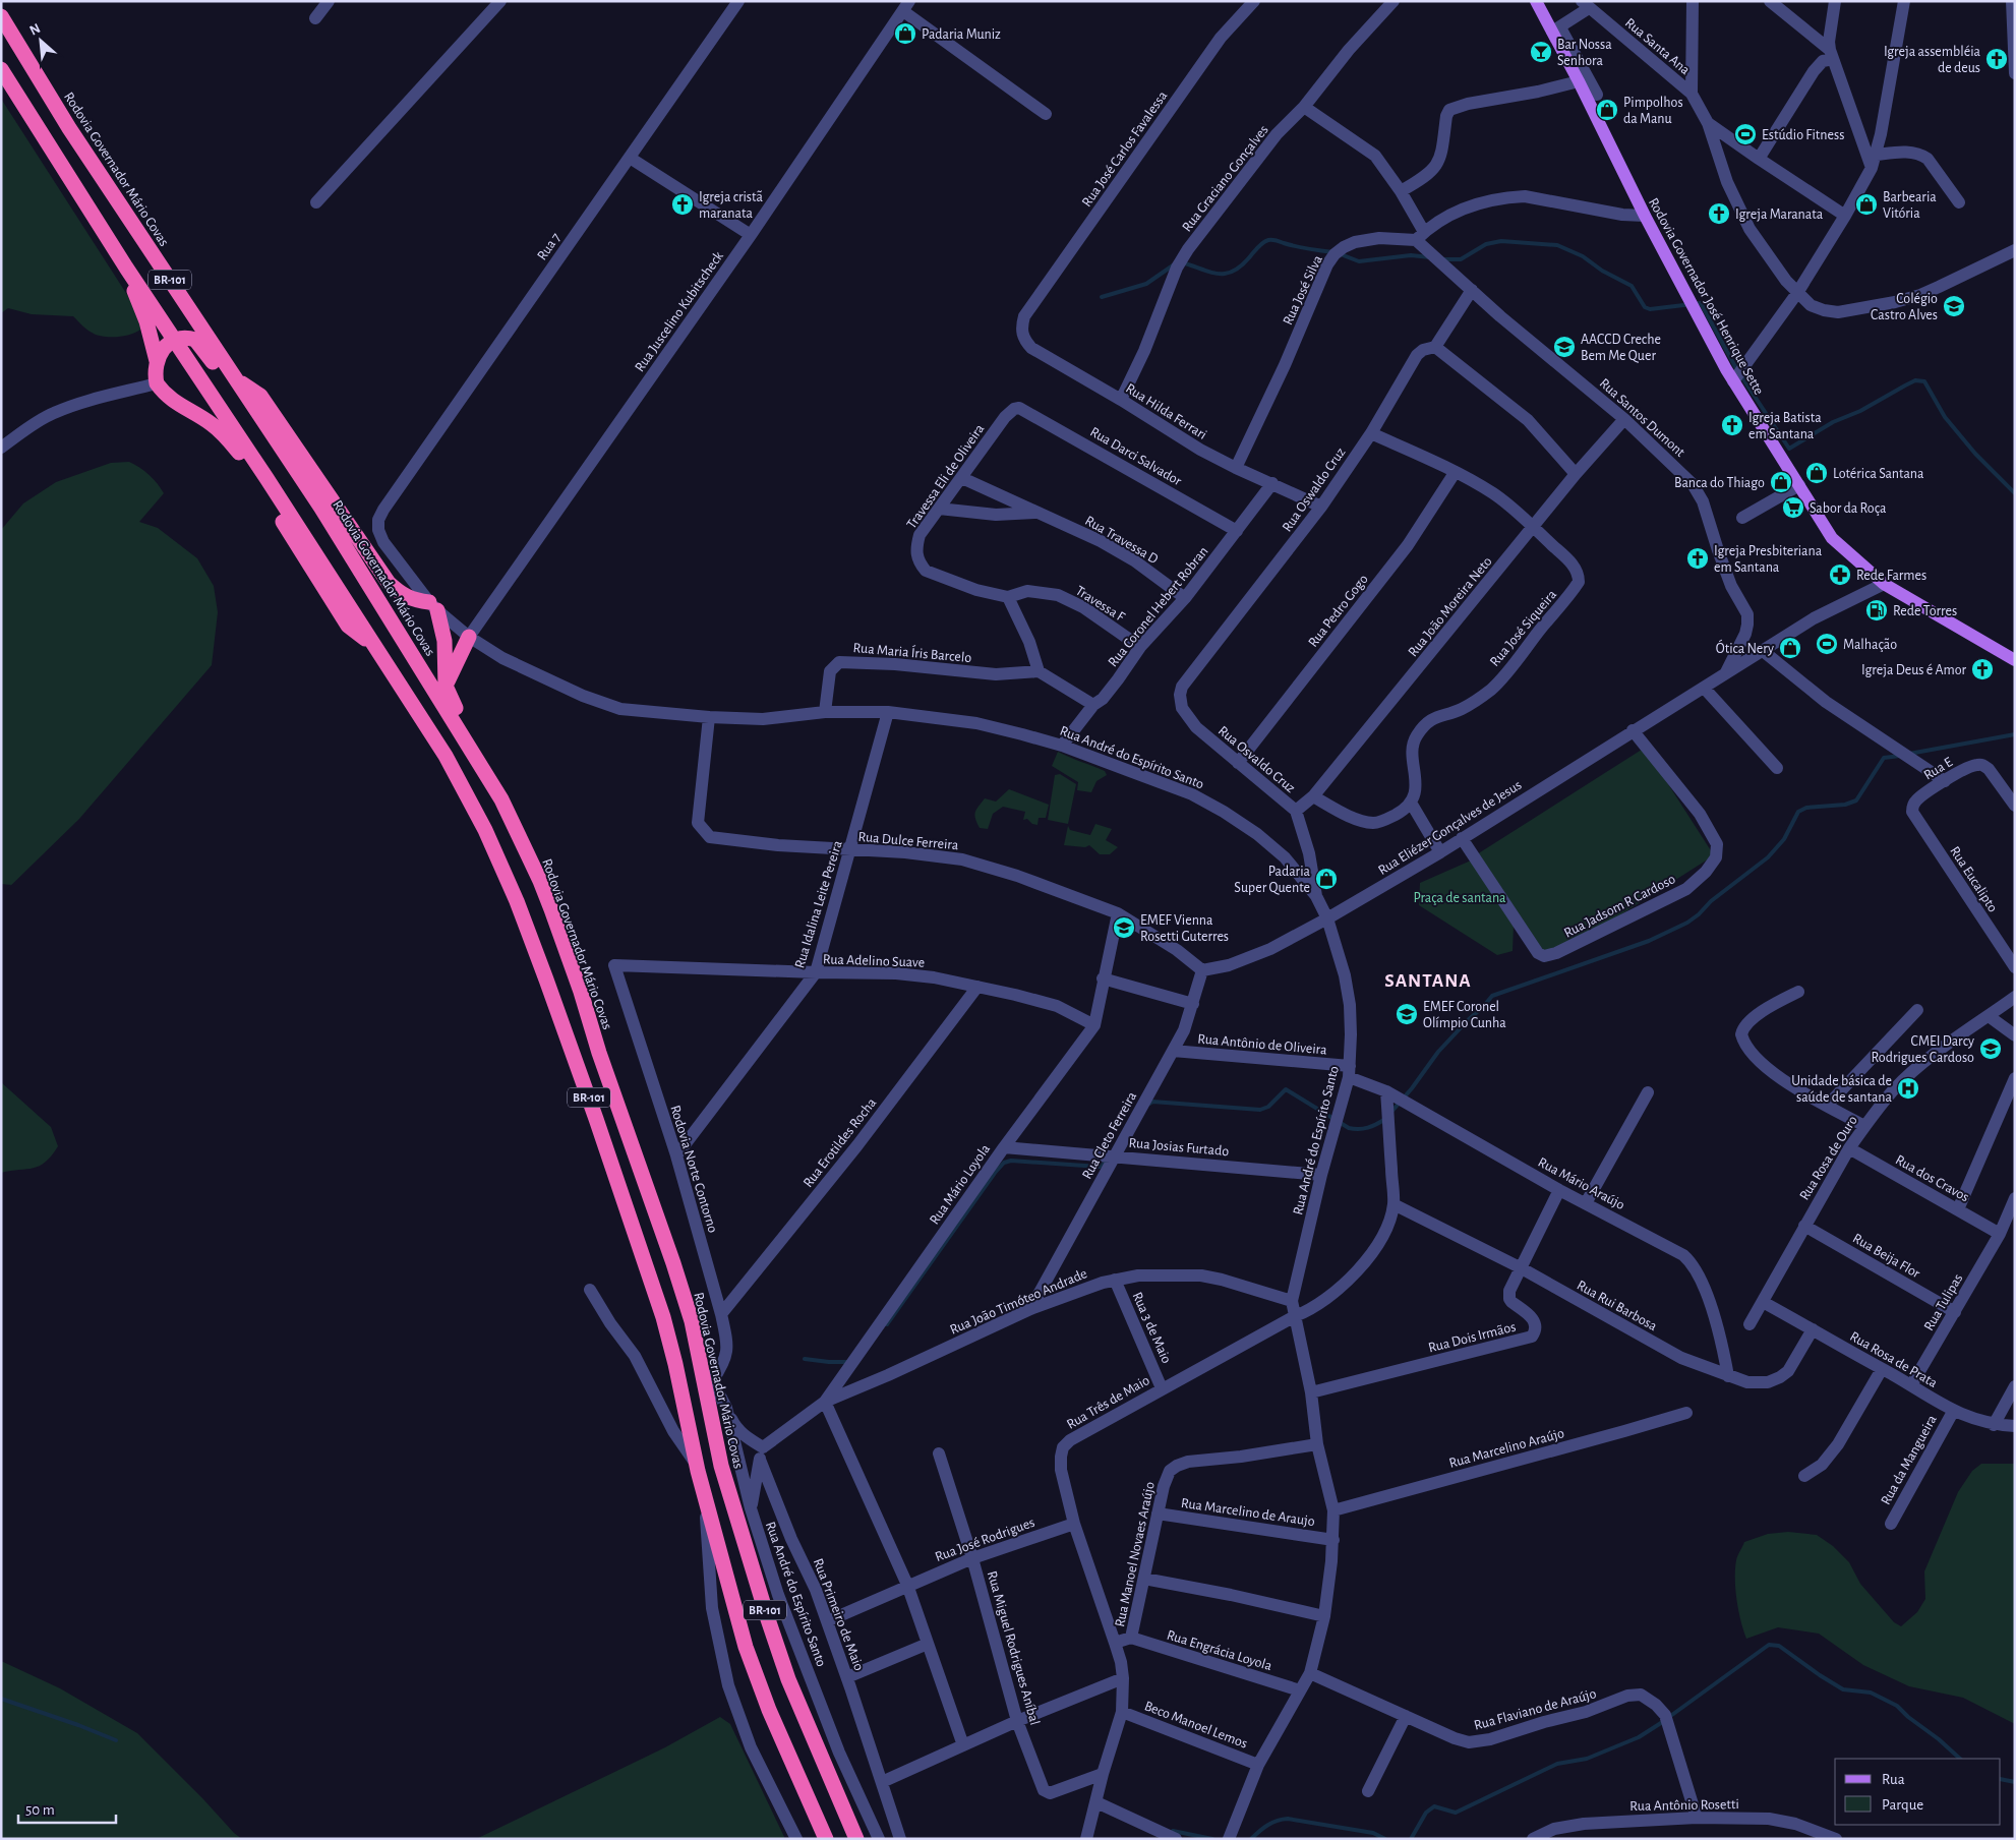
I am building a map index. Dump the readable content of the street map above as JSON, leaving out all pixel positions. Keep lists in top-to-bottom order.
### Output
{
  "streets": {
    "highway": ["Rodovia Governador Mário Covas", "BR-101"],
    "main road": ["Rodovia Governador José Henrique Sette"],
    "street": [
      "Rua Santa Ana",
      "Rua José Carlos Favalessa",
      "Rua Graciano Gonçalves",
      "Rua 7",
      "Rua José Silva",
      "Rua Juscelino Kubitscheck",
      "Rua Hilda Ferrari",
      "Rua Santos Dumont",
      "Rua Darci Salvador",
      "Travessa Eli de Oliveira",
      "Rua Oswaldo Cruz",
      "Rua Travessa D",
      "Travessa F",
      "Rua Coronel Hebert Robran",
      "Rua João Moreira Neto",
      "Rua Pedro Gogo",
      "Rua José Siqueira",
      "Rua Maria Íris Barcelo",
      "Rua André do Espírito Santo",
      "Rua Osvaldo Cruz",
      "Rua E",
      "Rua Eliézer Gonçalves de Jesus",
      "Rua Dulce Ferreira",
      "Rua Eucalipto",
      "Rua Idalina Leite Pereira",
      "Rua Jadsom R Cardoso",
      "Rua Adelino Suave",
      "Rua Antônio de Oliveira",
      "Rua Cleto Ferreira",
      "Rua Erotildes Rocha",
      "Rua Josias Furtado",
      "Rua Rosa de Ouro",
      "Rodovia Norte Contorno",
      "Rua dos Cravos",
      "Rua Mário Araújo",
      "Rua Mário Loyola",
      "Rua Beija Flor",
      "Rua João Timóteo Andrade",
      "Rua Tulipas",
      "Rua Rui Barbosa",
      "Rua 3 de Maio",
      "Rua Dois Irmãos",
      "Rua Rosa de Prata",
      "Rua Três de Maio",
      "Rua Marcelino Araújo",
      "Rua da Mangueira",
      "Rua Marcelino de Araujo",
      "Rua José Rodrigues",
      "Rua Manoel Novaes Araújo",
      "Rua Primeiro de Maio",
      "Rua Miguel Rodrigues Aníbal",
      "Rua Engrácia Loyola",
      "Rua Flaviano de Araújo",
      "Beco Manoel Lemos",
      "Rua Antônio Rosetti"
    ]
  },
  "crossings": [
    ["Rua Santa Ana", "Rodovia Governador José Henrique Sette"],
    ["Rua José Carlos Favalessa", "Rua Hilda Ferrari"],
    ["Rodovia Governador Mário Covas", "Rua André do Espírito Santo"],
    ["Rua Graciano Gonçalves", "Rua Hilda Ferrari"],
    ["Rua Graciano Gonçalves", "Rua Santos Dumont"],
    ["Rua 7", "Rua André do Espírito Santo"],
    ["Rua José Silva", "Rua Hilda Ferrari"],
    ["Rua José Silva", "Rua Santos Dumont"],
    ["Rodovia Governador José Henrique Sette", "Rua Eliézer Gonçalves de Jesus"],
    ["Rua Juscelino Kubitscheck", "Rua André do Espírito Santo"],
    ["Rua Hilda Ferrari", "Rua Oswaldo Cruz"],
    ["Rua Hilda Ferrari", "Rua Coronel Hebert Robran"],
    ["Rua Santos Dumont", "Rua Oswaldo Cruz"],
    ["Rua Santos Dumont", "Rua João Moreira Neto"],
    ["Rua Santos Dumont", "Rua Eliézer Gonçalves de Jesus"],
    ["Rua Darci Salvador", "Travessa Eli de Oliveira"],
    ["Rua Darci Salvador", "Rua Coronel Hebert Robran"],
    ["Travessa Eli de Oliveira", "Rua Travessa D"],
    ["Travessa Eli de Oliveira", "Travessa F"],
    ["Rua Oswaldo Cruz", "Rua José Siqueira"],
    ["Rua Oswaldo Cruz", "Rua Osvaldo Cruz"],
    ["Rua Travessa D", "Rua Coronel Hebert Robran"],
    ["Travessa F", "Rua Coronel Hebert Robran"],
    ["Rua Coronel Hebert Robran", "Rua André do Espírito Santo"],
    ["Rua João Moreira Neto", "Rua José Siqueira"],
    ["Rua João Moreira Neto", "Rua Osvaldo Cruz"],
    ["Rua Pedro Gogo", "Rua José Siqueira"],
    ["Rua Pedro Gogo", "Rua Osvaldo Cruz"],
    ["Rua Maria Íris Barcelo", "Rua André do Espírito Santo"],
    ["Rua André do Espírito Santo", "Rua Osvaldo Cruz"],
    ["Rua André do Espírito Santo", "Rua Eliézer Gonçalves de Jesus"],
    ["Rua André do Espírito Santo", "Rua Dulce Ferreira"],
    ["Rua André do Espírito Santo", "Rua Idalina Leite Pereira"],
    ["Rua André do Espírito Santo", "Rua Antônio de Oliveira"],
    ["Rua André do Espírito Santo", "Rua Josias Furtado"],
    ["Rua André do Espírito Santo", "Rodovia Norte Contorno"],
    ["Rua André do Espírito Santo", "Rua Mário Araújo"],
    ["Rua André do Espírito Santo", "Rua João Timóteo Andrade"],
    ["Rua André do Espírito Santo", "Rua Dois Irmãos"],
    ["Rua André do Espírito Santo", "Rua Três de Maio"],
    ["Rua André do Espírito Santo", "Rua Marcelino Araújo"],
    ["Rua André do Espírito Santo", "Rua Marcelino de Araujo"],
    ["Rua André do Espírito Santo", "Rua Manoel Novaes Araújo"],
    ["Rua André do Espírito Santo", "Rua Engrácia Loyola"],
    ["Rua André do Espírito Santo", "Rua Flaviano de Araújo"],
    ["Rua André do Espírito Santo", "Beco Manoel Lemos"],
    ["Rua E", "Rua Eucalipto"],
    ["Rua Eliézer Gonçalves de Jesus", "Rua Dulce Ferreira"],
    ["Rua Eliézer Gonçalves de Jesus", "Rua Jadsom R Cardoso"],
    ["Rua Eliézer Gonçalves de Jesus", "Rua Cleto Ferreira"],
    ["Rua Dulce Ferreira", "Rua Idalina Leite Pereira"],
    ["Rua Dulce Ferreira", "Rua Cleto Ferreira"],
    ["Rua Dulce Ferreira", "Rua Mário Loyola"],
    ["Rua Idalina Leite Pereira", "Rua Adelino Suave"],
    ["Rua Idalina Leite Pereira", "Rodovia Norte Contorno"],
    ["Rua Adelino Suave", "Rua Erotildes Rocha"],
    ["Rua Adelino Suave", "Rodovia Norte Contorno"],
    ["Rua Adelino Suave", "Rua Mário Loyola"],
    ["Rua Antônio de Oliveira", "Rua Cleto Ferreira"],
    ["Rua Antônio de Oliveira", "Rua Mário Araújo"],
    ["Rua Cleto Ferreira", "Rua Josias Furtado"],
    ["Rua Cleto Ferreira", "Rua João Timóteo Andrade"],
    ["Rua Erotildes Rocha", "Rodovia Norte Contorno"],
    ["Rua Josias Furtado", "Rua Mário Loyola"],
    ["Rua Rosa de Ouro", "Rua dos Cravos"],
    ["Rua Rosa de Ouro", "Rua Beija Flor"],
    ["Rua Rosa de Ouro", "Rua Rosa de Prata"],
    ["Rua dos Cravos", "Rua Tulipas"],
    ["Rua Mário Araújo", "Rua Rui Barbosa"],
    ["Rua Mário Araújo", "Rua Dois Irmãos"],
    ["Rua Mário Loyola", "Rua João Timóteo Andrade"],
    ["Rua Beija Flor", "Rua Tulipas"],
    ["Rua João Timóteo Andrade", "Rua 3 de Maio"],
    ["Rua Tulipas", "Rua Rosa de Prata"],
    ["Rua Rui Barbosa", "Rua Dois Irmãos"],
    ["Rua Rui Barbosa", "Rua Rosa de Prata"],
    ["Rua Rui Barbosa", "Rua Três de Maio"],
    ["Rua 3 de Maio", "Rua Três de Maio"],
    ["Rua Rosa de Prata", "Rua da Mangueira"],
    ["Rua Três de Maio", "Rua José Rodrigues"],
    ["Rua Três de Maio", "Rua Manoel Novaes Araújo"],
    ["Rua Marcelino de Araujo", "Rua Manoel Novaes Araújo"],
    ["Rua José Rodrigues", "Rua Primeiro de Maio"],
    ["Rua José Rodrigues", "Rua Miguel Rodrigues Aníbal"],
    ["Rua Manoel Novaes Araújo", "Rua Miguel Rodrigues Aníbal"],
    ["Rua Manoel Novaes Araújo", "Rua Engrácia Loyola"],
    ["Rua Manoel Novaes Araújo", "Beco Manoel Lemos"],
    ["Rua Flaviano de Araújo", "Rua Antônio Rosetti"]
  ],
  "districts": ["SANTANA"],
  "parks": ["Praça de santana"],
  "places": {
    "shop": [
      "Padaria Muniz",
      "Pimpolhos da Manu",
      "Barbearia Vitória",
      "Lotérica Santana",
      "Banca do Thiago",
      "Ótica Nery",
      "Padaria Super Quente"
    ],
    "bar": ["Bar Nossa Senhora"],
    "church": [
      "Igreja assembléia de deus",
      "Igreja cristã maranata",
      "Igreja Maranata",
      "Igreja Batista em Santana",
      "Igreja Presbiteriana em Santana",
      "Igreja Deus é Amor"
    ],
    "sports": ["Estúdio Fitness", "Malhação"],
    "school or university": [
      "Colégio Castro Alves",
      "AACCD Creche Bem Me Quer",
      "EMEF Vienna Rosetti Guterres",
      "EMEF Coronel Olímpio Cunha",
      "CMEI Darcy Rodrigues Cardoso"
    ],
    "supermarket": ["Sabor da Roça"],
    "pharmacy": ["Rede Farmes"],
    "fuel station": ["Rede Torres"],
    "hospital": ["Unidade básica de saúde de santana"]
  },
  "legend": ["Rua", "Parque"],
  "scale_bar": "50 m",
  "north": "top left"
}
